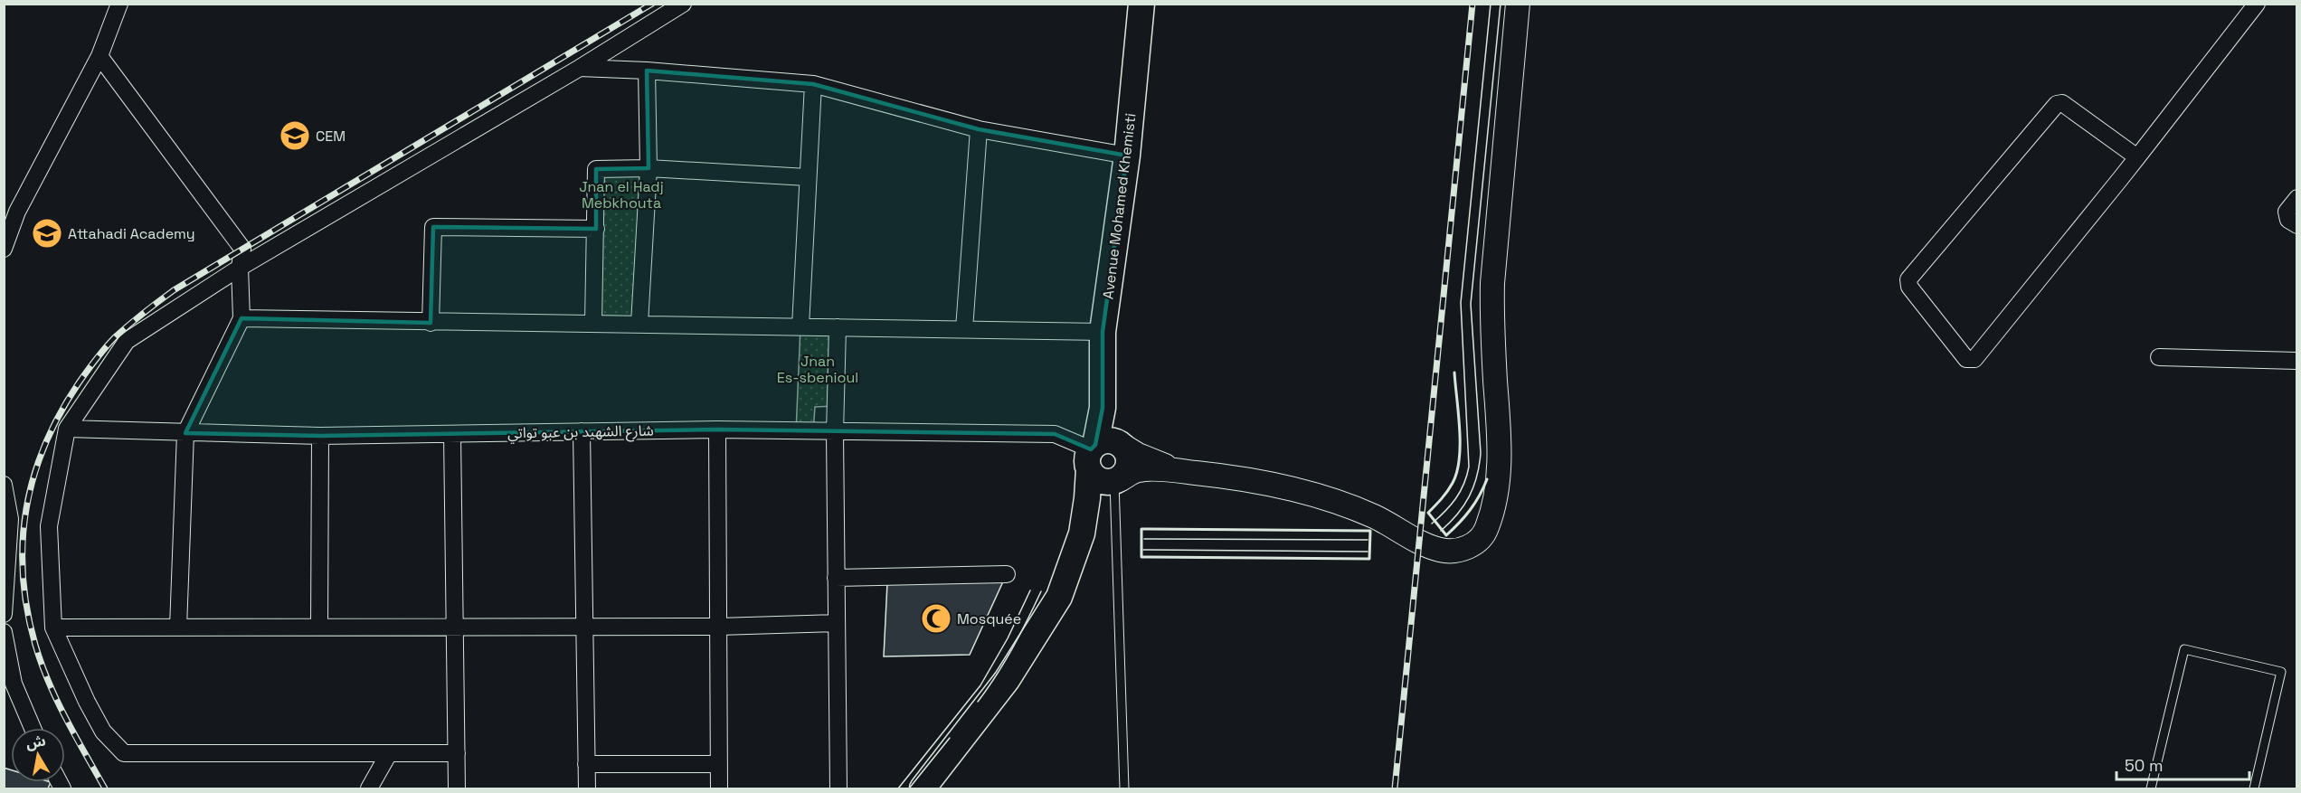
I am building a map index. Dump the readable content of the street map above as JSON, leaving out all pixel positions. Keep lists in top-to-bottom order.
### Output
{
  "streets": {
    "main road": ["Avenue Mohamed Khemisti"],
    "street": ["شارع الشهيد بن عبو تواتي"]
  },
  "crossings": [
    ["Avenue Mohamed Khemisti", "شارع الشهيد بن عبو تواتي"]
  ],
  "parks": ["Jnan el Hadj Mebkhouta", "Jnan Es-sbenioul"],
  "places": {
    "school or university": ["CEM", "Attahadi Academy"],
    "mosque": ["Mosquée"]
  },
  "scale_bar": "50 m",
  "north": "top"
}
